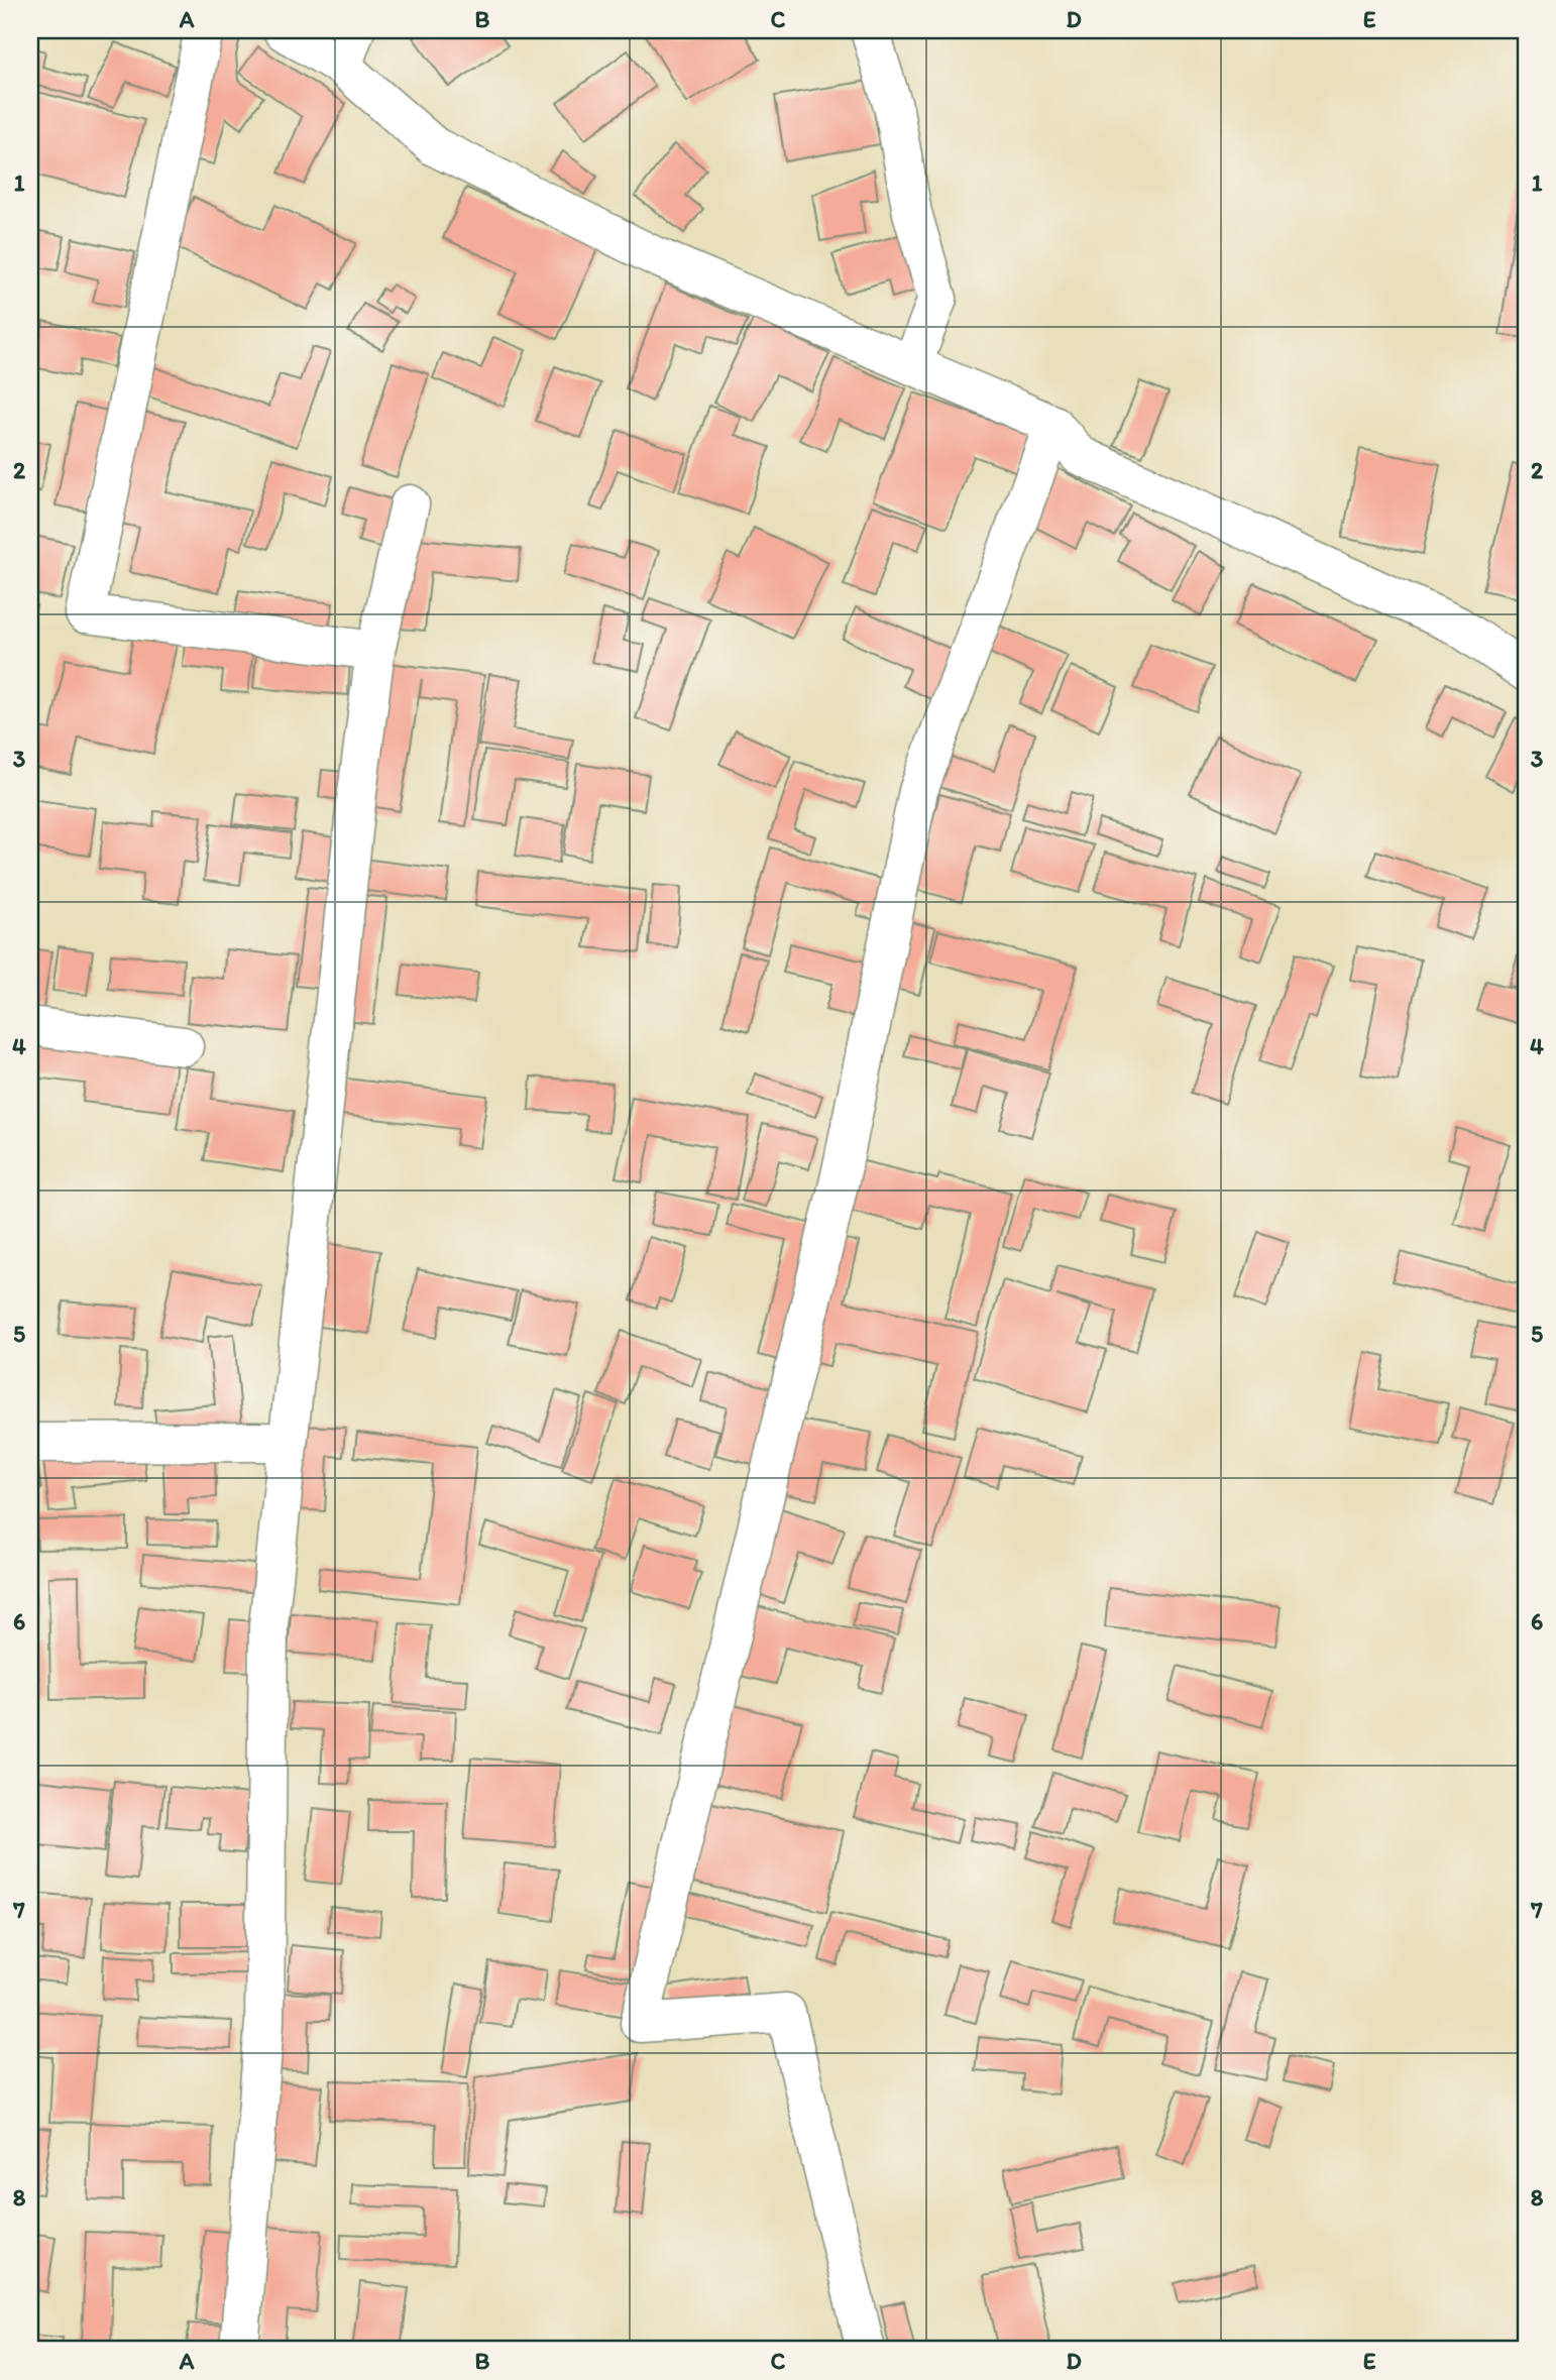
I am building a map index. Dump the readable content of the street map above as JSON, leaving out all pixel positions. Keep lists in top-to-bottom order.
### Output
{
  "grid": {
    "columns": [
      "A",
      "B",
      "C",
      "D",
      "E"
    ],
    "rows": [
      "1",
      "2",
      "3",
      "4",
      "5",
      "6",
      "7",
      "8"
    ]
  }
}
